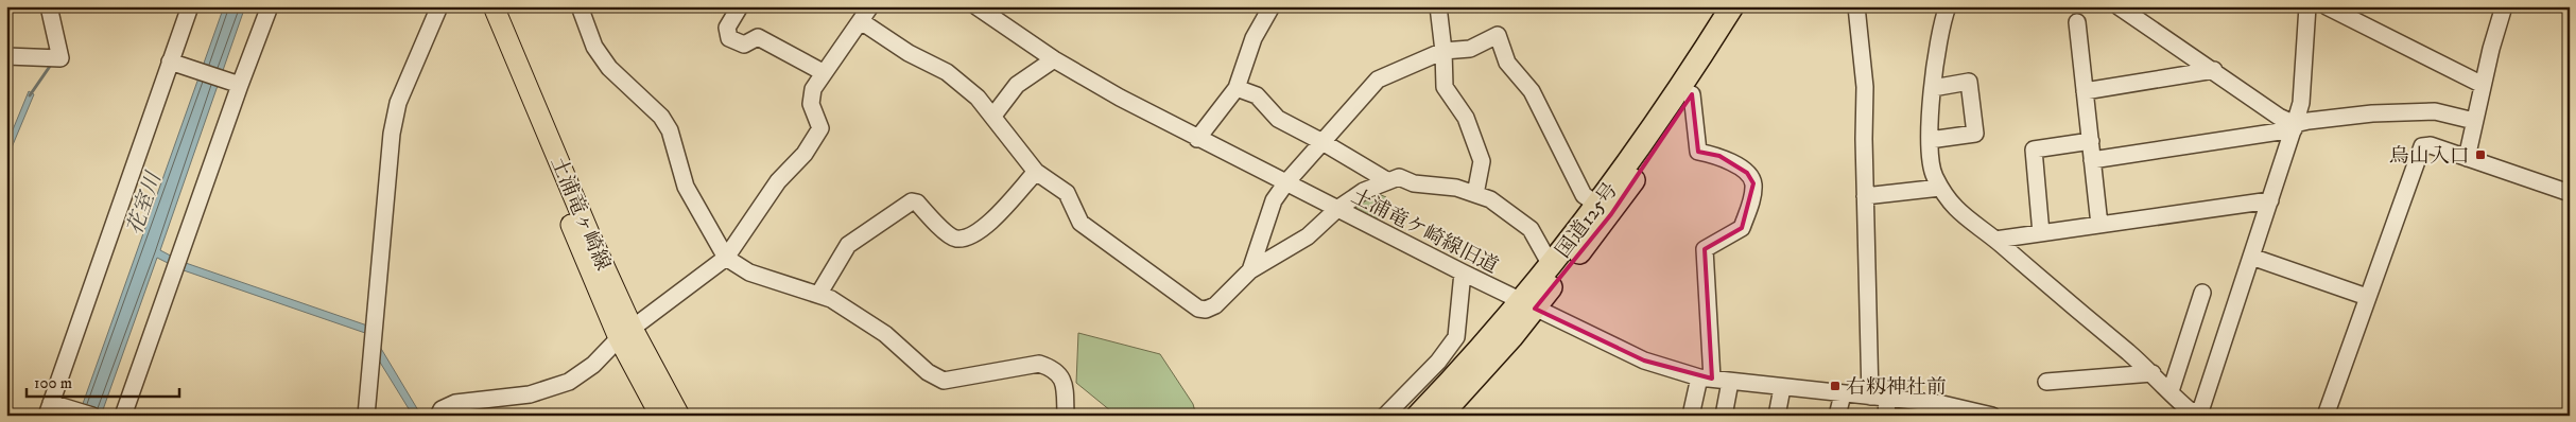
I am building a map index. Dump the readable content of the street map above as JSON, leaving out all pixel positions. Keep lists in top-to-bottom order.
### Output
{
  "streets": {
    "highway": ["国道125号"],
    "main road": ["土浦竜ヶ崎線"],
    "street": ["土浦竜ケ崎線旧道"]
  },
  "crossings": [
    ["国道125号", "土浦竜ケ崎線旧道"]
  ],
  "water": ["花室川"],
  "places": {
    "transit": ["烏山入口", "右籾神社前"]
  },
  "scale_bar": "100 m"
}
